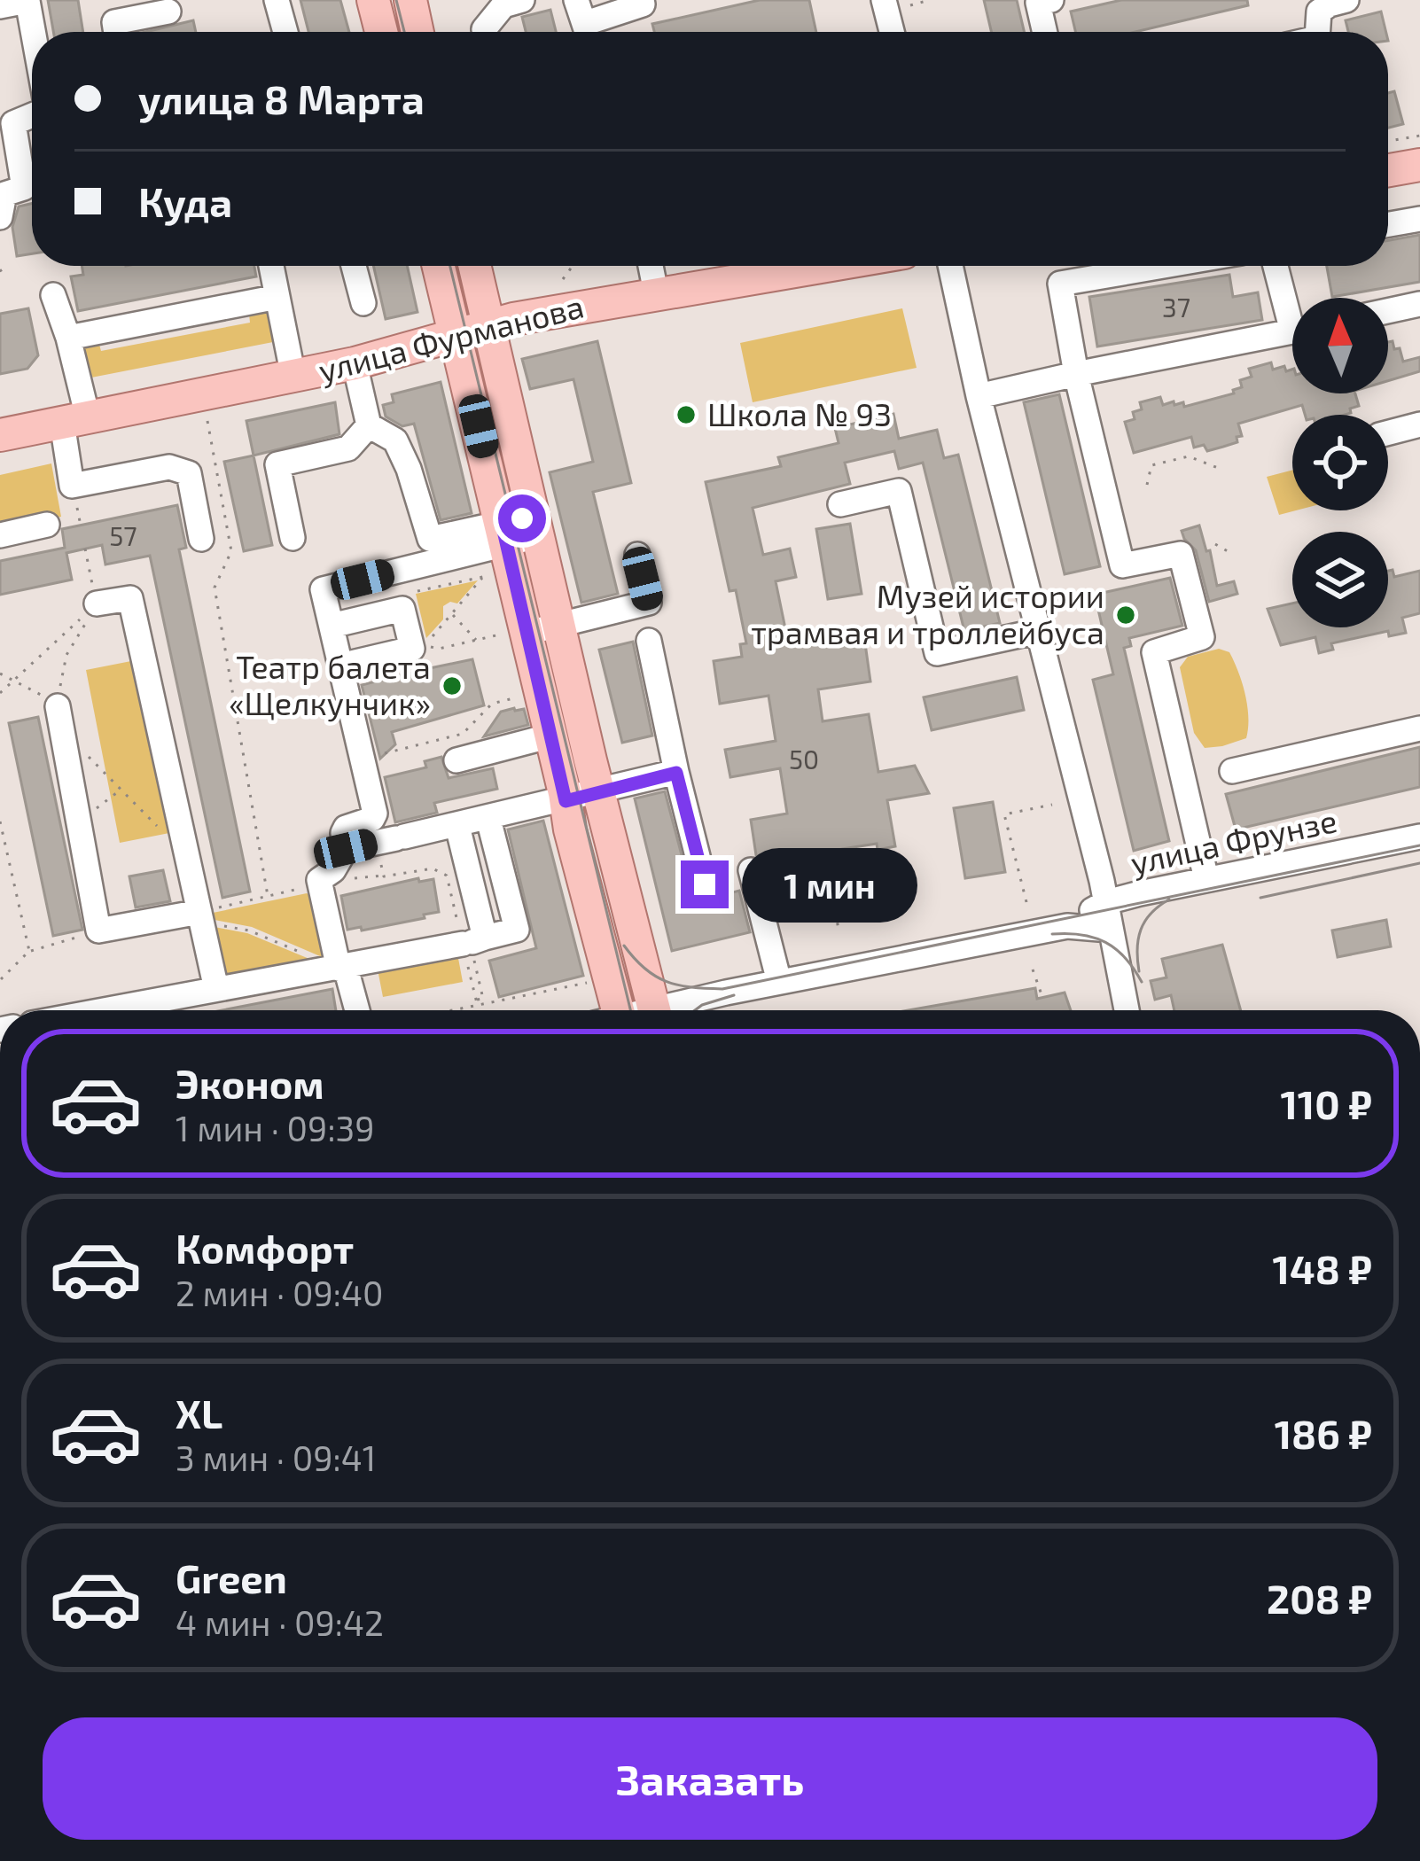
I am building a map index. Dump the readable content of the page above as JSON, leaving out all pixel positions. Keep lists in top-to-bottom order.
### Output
{
  "streets": {
    "main road": ["улица Фурманова"],
    "street": ["улица Фрунзе"]
  },
  "places": ["Школа № 93", "Музей истории трамвая и троллейбуса", "Театр балета «Щелкунчик»"],
  "house_numbers": ["37", "57", "50"],
  "north": "top",
  "page": {
    "banner": ["улица 8 Марта", "Куда"],
    "bubble": "1 мин",
    "list": [
      {
        "name": "Эконом",
        "note": "1 мин · 09:39",
        "value": "110 ₽"
      },
      {
        "name": "Комфорт",
        "note": "2 мин · 09:40",
        "value": "148 ₽"
      },
      {
        "name": "XL",
        "note": "3 мин · 09:41",
        "value": "186 ₽"
      },
      {
        "name": "Green",
        "note": "4 мин · 09:42",
        "value": "208 ₽"
      }
    ],
    "buttons": "Заказать"
  }
}
